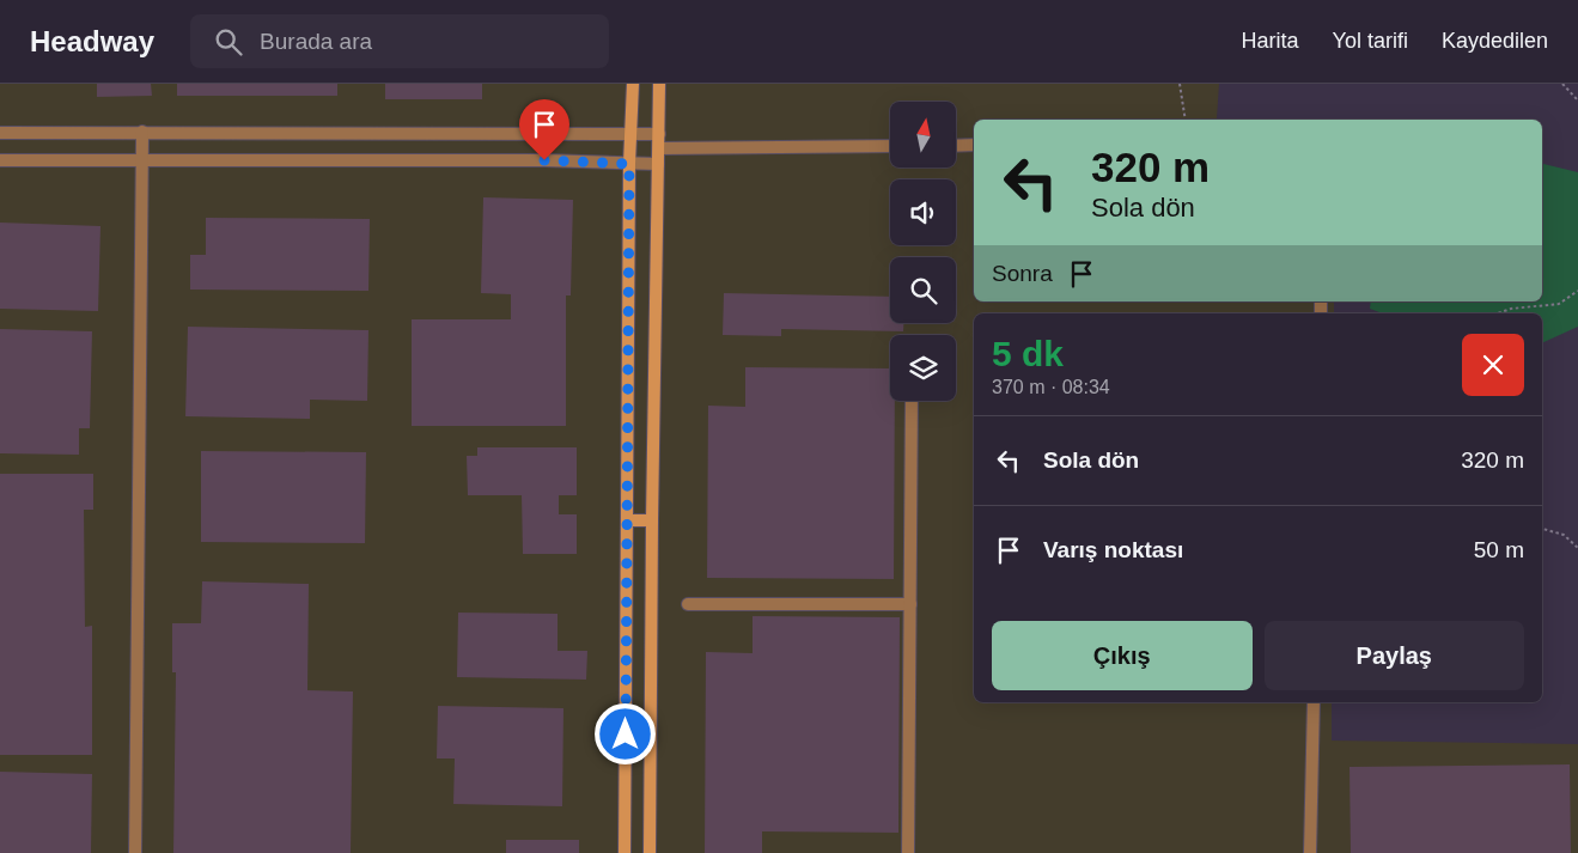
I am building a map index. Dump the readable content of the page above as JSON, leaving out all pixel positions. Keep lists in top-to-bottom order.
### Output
{
  "north": "top",
  "page": {
    "header": "Headway",
    "search": "Burada ara",
    "nav": ["Harita", "Yol tarifi", "Kaydedilen"],
    "turn": ["320 m", "Sola dön"],
    "then": "Sonra",
    "heading": ["5 dk", "370 m · 08:34"],
    "list": [
      {
        "name": "Sola dön",
        "value": "320 m"
      },
      {
        "name": "Varış noktası",
        "value": "50 m"
      }
    ],
    "buttons": ["Çıkış", "Paylaş"]
  }
}
